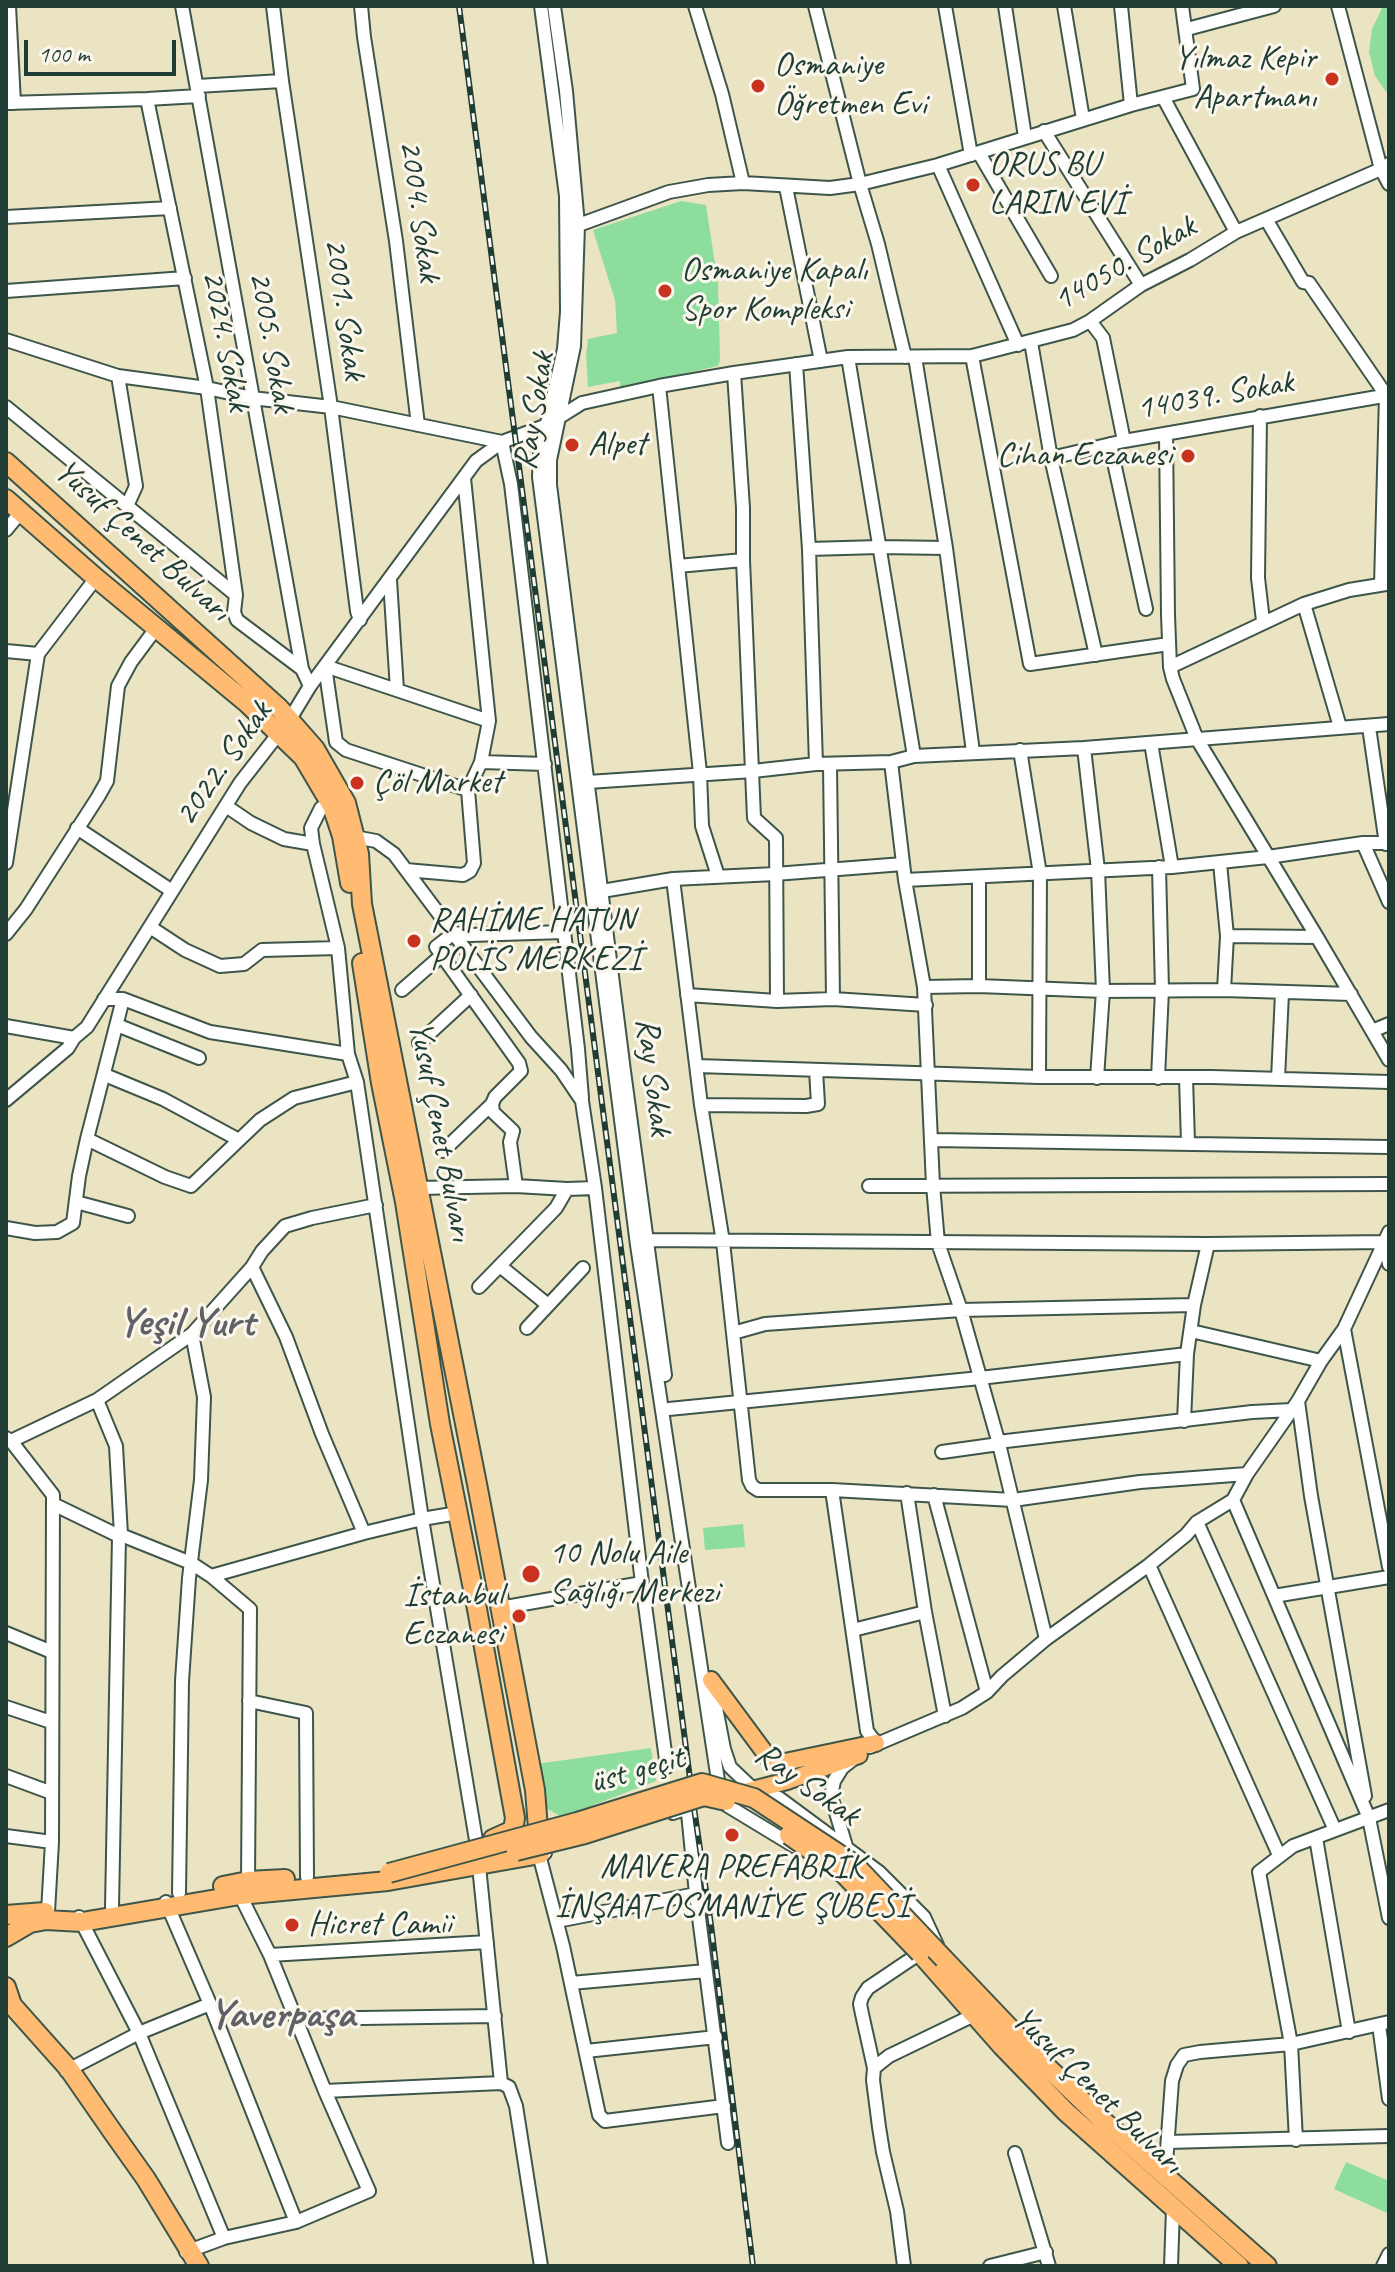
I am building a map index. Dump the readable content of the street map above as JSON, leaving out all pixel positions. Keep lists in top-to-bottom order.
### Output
{
  "streets": {
    "highway": ["Yusuf Çenet Bulvarı", "üst geçit"],
    "street": [
      "2004. Sokak",
      "14050. Sokak",
      "2001. Sokak",
      "2024. Sokak",
      "2005. Sokak",
      "14039. Sokak",
      "Ray Sokak",
      "2022. Sokak"
    ]
  },
  "crossings": [
    ["14050. Sokak", "Ray Sokak"],
    ["14050. Sokak", "2022. Sokak"],
    ["2001. Sokak", "2022. Sokak"],
    ["2024. Sokak", "2005. Sokak"],
    ["2005. Sokak", "2022. Sokak"],
    ["Ray Sokak", "Yusuf Çenet Bulvarı"],
    ["Ray Sokak", "üst geçit"],
    ["Yusuf Çenet Bulvarı", "2022. Sokak"],
    ["Yusuf Çenet Bulvarı", "üst geçit"]
  ],
  "districts": ["Yeşil Yurt", "Yaverpaşa"],
  "places": [
    "Yılmaz Kepir Apartmanı",
    "Osmaniye Öğretmen Evi",
    "ORUS BU LARIN EVİ",
    "Osmaniye Kapalı Spor Kompleksi",
    "Alpet",
    "Cihan Eczanesi",
    "Çöl Market",
    "RAHİME HATUN POLİS MERKEZİ",
    "10 Nolu Aile Sağlığı Merkezi",
    "İstanbul Eczanesi",
    "MAVERA PREFABRİK İNŞAAT OSMANİYE ŞUBESİ",
    "Hicret Camii"
  ],
  "scale_bar": "100 m"
}
